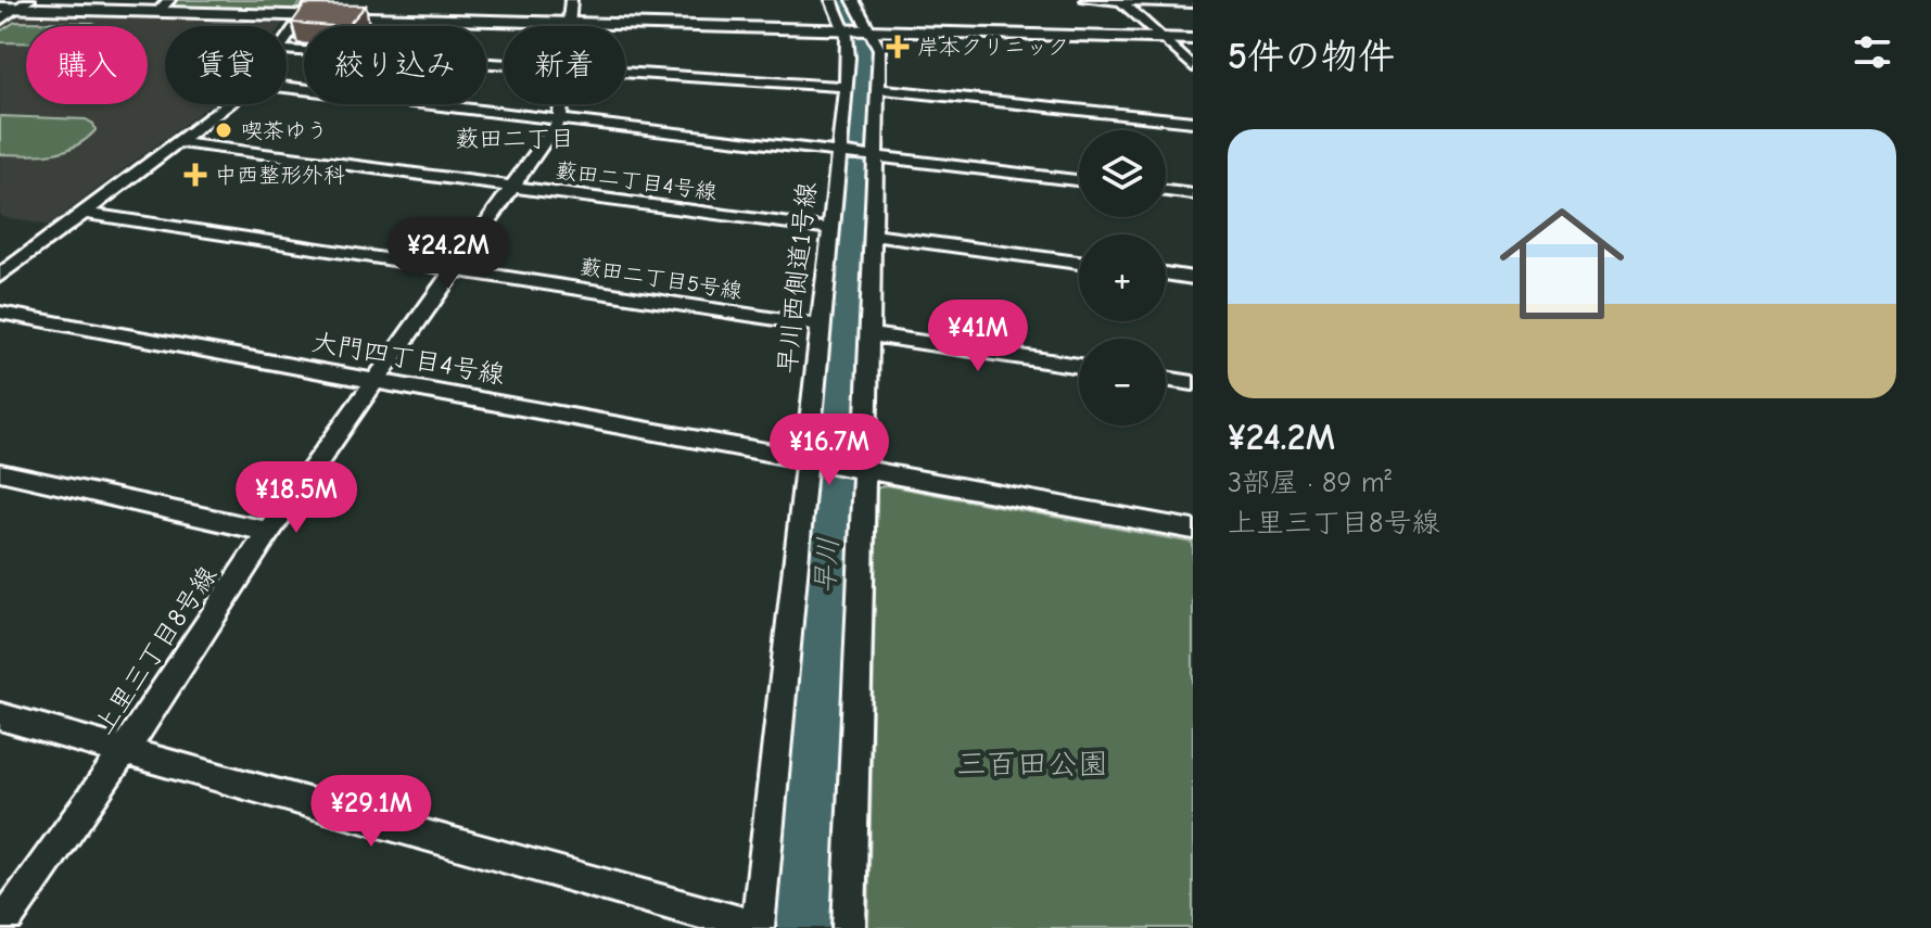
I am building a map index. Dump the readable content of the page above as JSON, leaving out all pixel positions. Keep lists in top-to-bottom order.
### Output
{
  "streets": {
    "street": [
      "藪田二丁目4号線",
      "早川西側道1号線",
      "藪田二丁目5号線",
      "大門四丁目4号線",
      "上里三丁目8号線"
    ]
  },
  "crossings": [
    ["藪田二丁目4号線", "早川西側道1号線"],
    ["藪田二丁目4号線", "上里三丁目8号線"],
    ["早川西側道1号線", "藪田二丁目5号線"],
    ["早川西側道1号線", "大門四丁目4号線"],
    ["藪田二丁目5号線", "上里三丁目8号線"],
    ["大門四丁目4号線", "上里三丁目8号線"]
  ],
  "districts": ["薮田二丁目"],
  "water": ["早川"],
  "parks": ["三百田公園"],
  "places": {
    "health": ["岸本クリニック", "中西整形外科"],
    "other": ["喫茶ゆう"]
  },
  "page": {
    "heading": "5件の物件",
    "chip": [
      "購入",
      "賃貸",
      "絞り込み",
      "新着"
    ],
    "list": [
      {
        "name": "¥24.2M",
        "note": "3部屋 · 89 m² · 上里三丁目8号線"
      }
    ],
    "map_buttons": ["+", "−"],
    "price": [
      "¥24.2M",
      "¥41M",
      "¥16.7M",
      "¥18.5M",
      "¥29.1M"
    ]
  }
}
